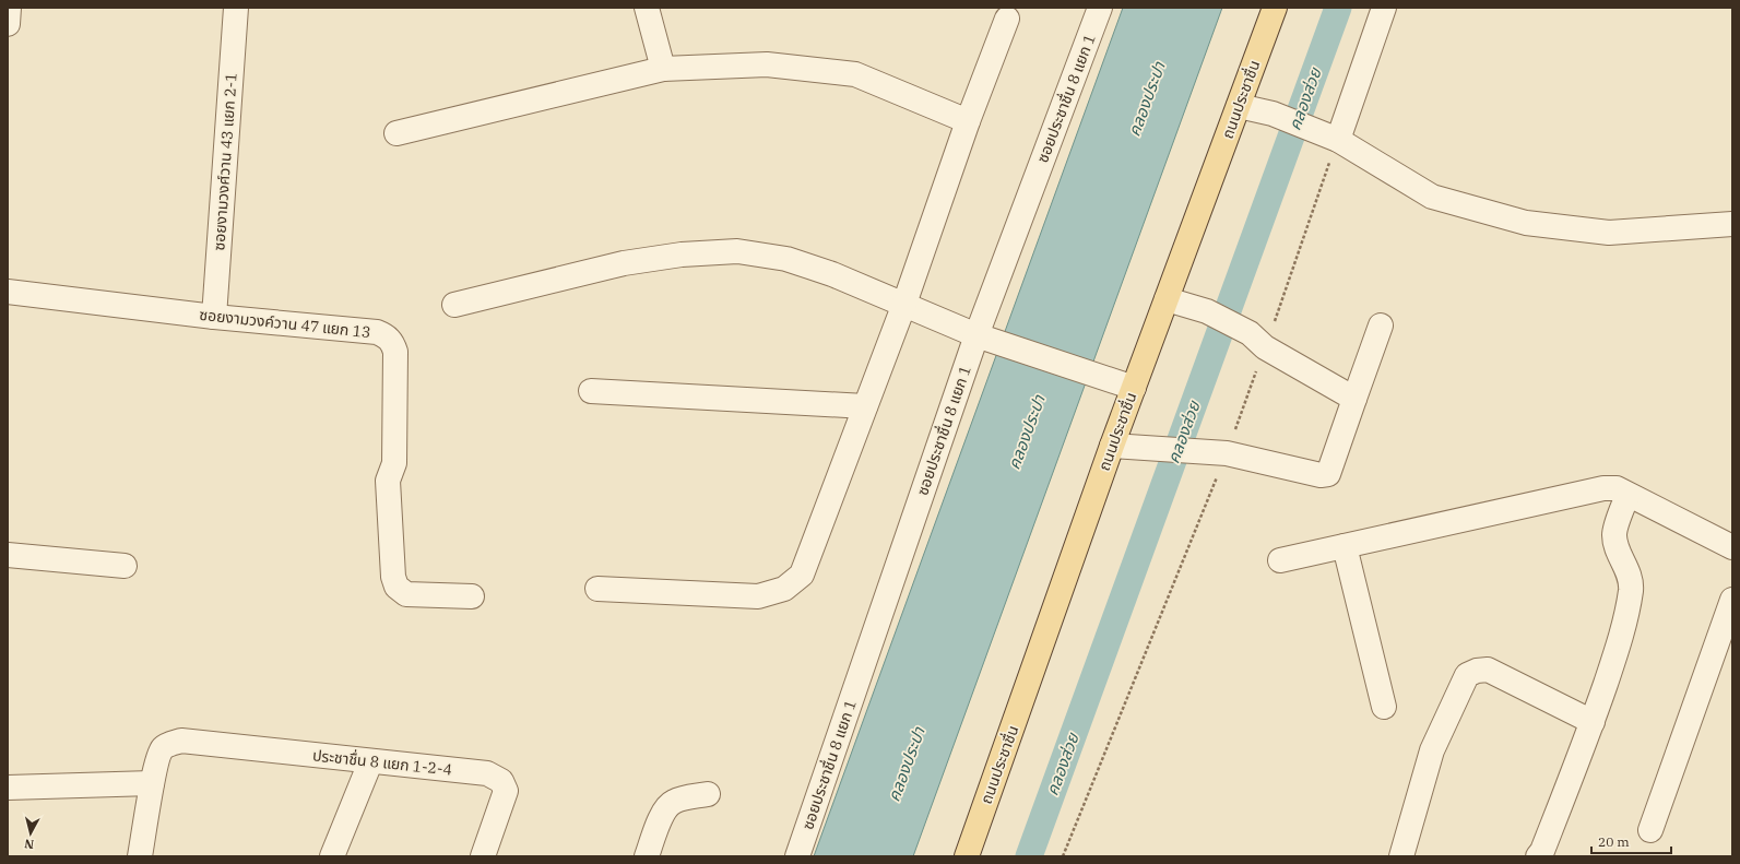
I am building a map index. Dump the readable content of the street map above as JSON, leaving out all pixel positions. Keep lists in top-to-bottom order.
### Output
{
  "streets": {
    "main road": ["ถนนประชาชื่น"],
    "street": [
      "ซอยประชาชื่น 8 แยก 1",
      "ซอยงามวงศ์วาน 43 แยก 2-1",
      "ซอยงามวงค์วาน 47 แยก 13",
      "ประชาชื่น 8 แยก 1-2-4"
    ]
  },
  "crossings": [
    ["ซอยงามวงศ์วาน 43 แยก 2-1", "ซอยงามวงค์วาน 47 แยก 13"]
  ],
  "water": ["คลองประปา", "คลองส่วย"],
  "scale_bar": "20 m",
  "north": "bottom"
}
